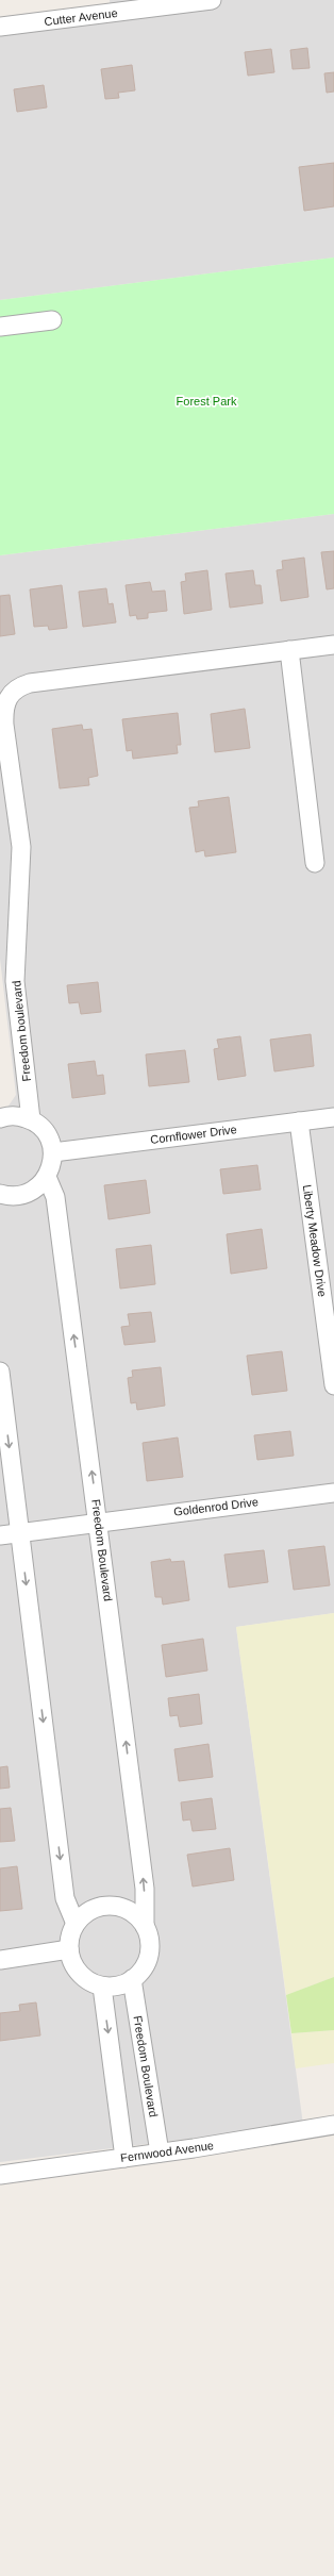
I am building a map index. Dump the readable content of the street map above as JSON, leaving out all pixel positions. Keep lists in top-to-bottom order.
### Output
{
  "streets": {
    "street": [
      "Cutter Avenue",
      "Freedom boulevard",
      "Cornflower Drive",
      "Liberty Meadow Drive",
      "Goldenrod Drive",
      "Freedom Boulevard",
      "Fernwood Avenue"
    ]
  },
  "crossings": [
    ["Cornflower Drive", "Liberty Meadow Drive"],
    ["Goldenrod Drive", "Freedom Boulevard"],
    ["Freedom Boulevard", "Fernwood Avenue"]
  ],
  "parks": ["Forest Park"]
}
